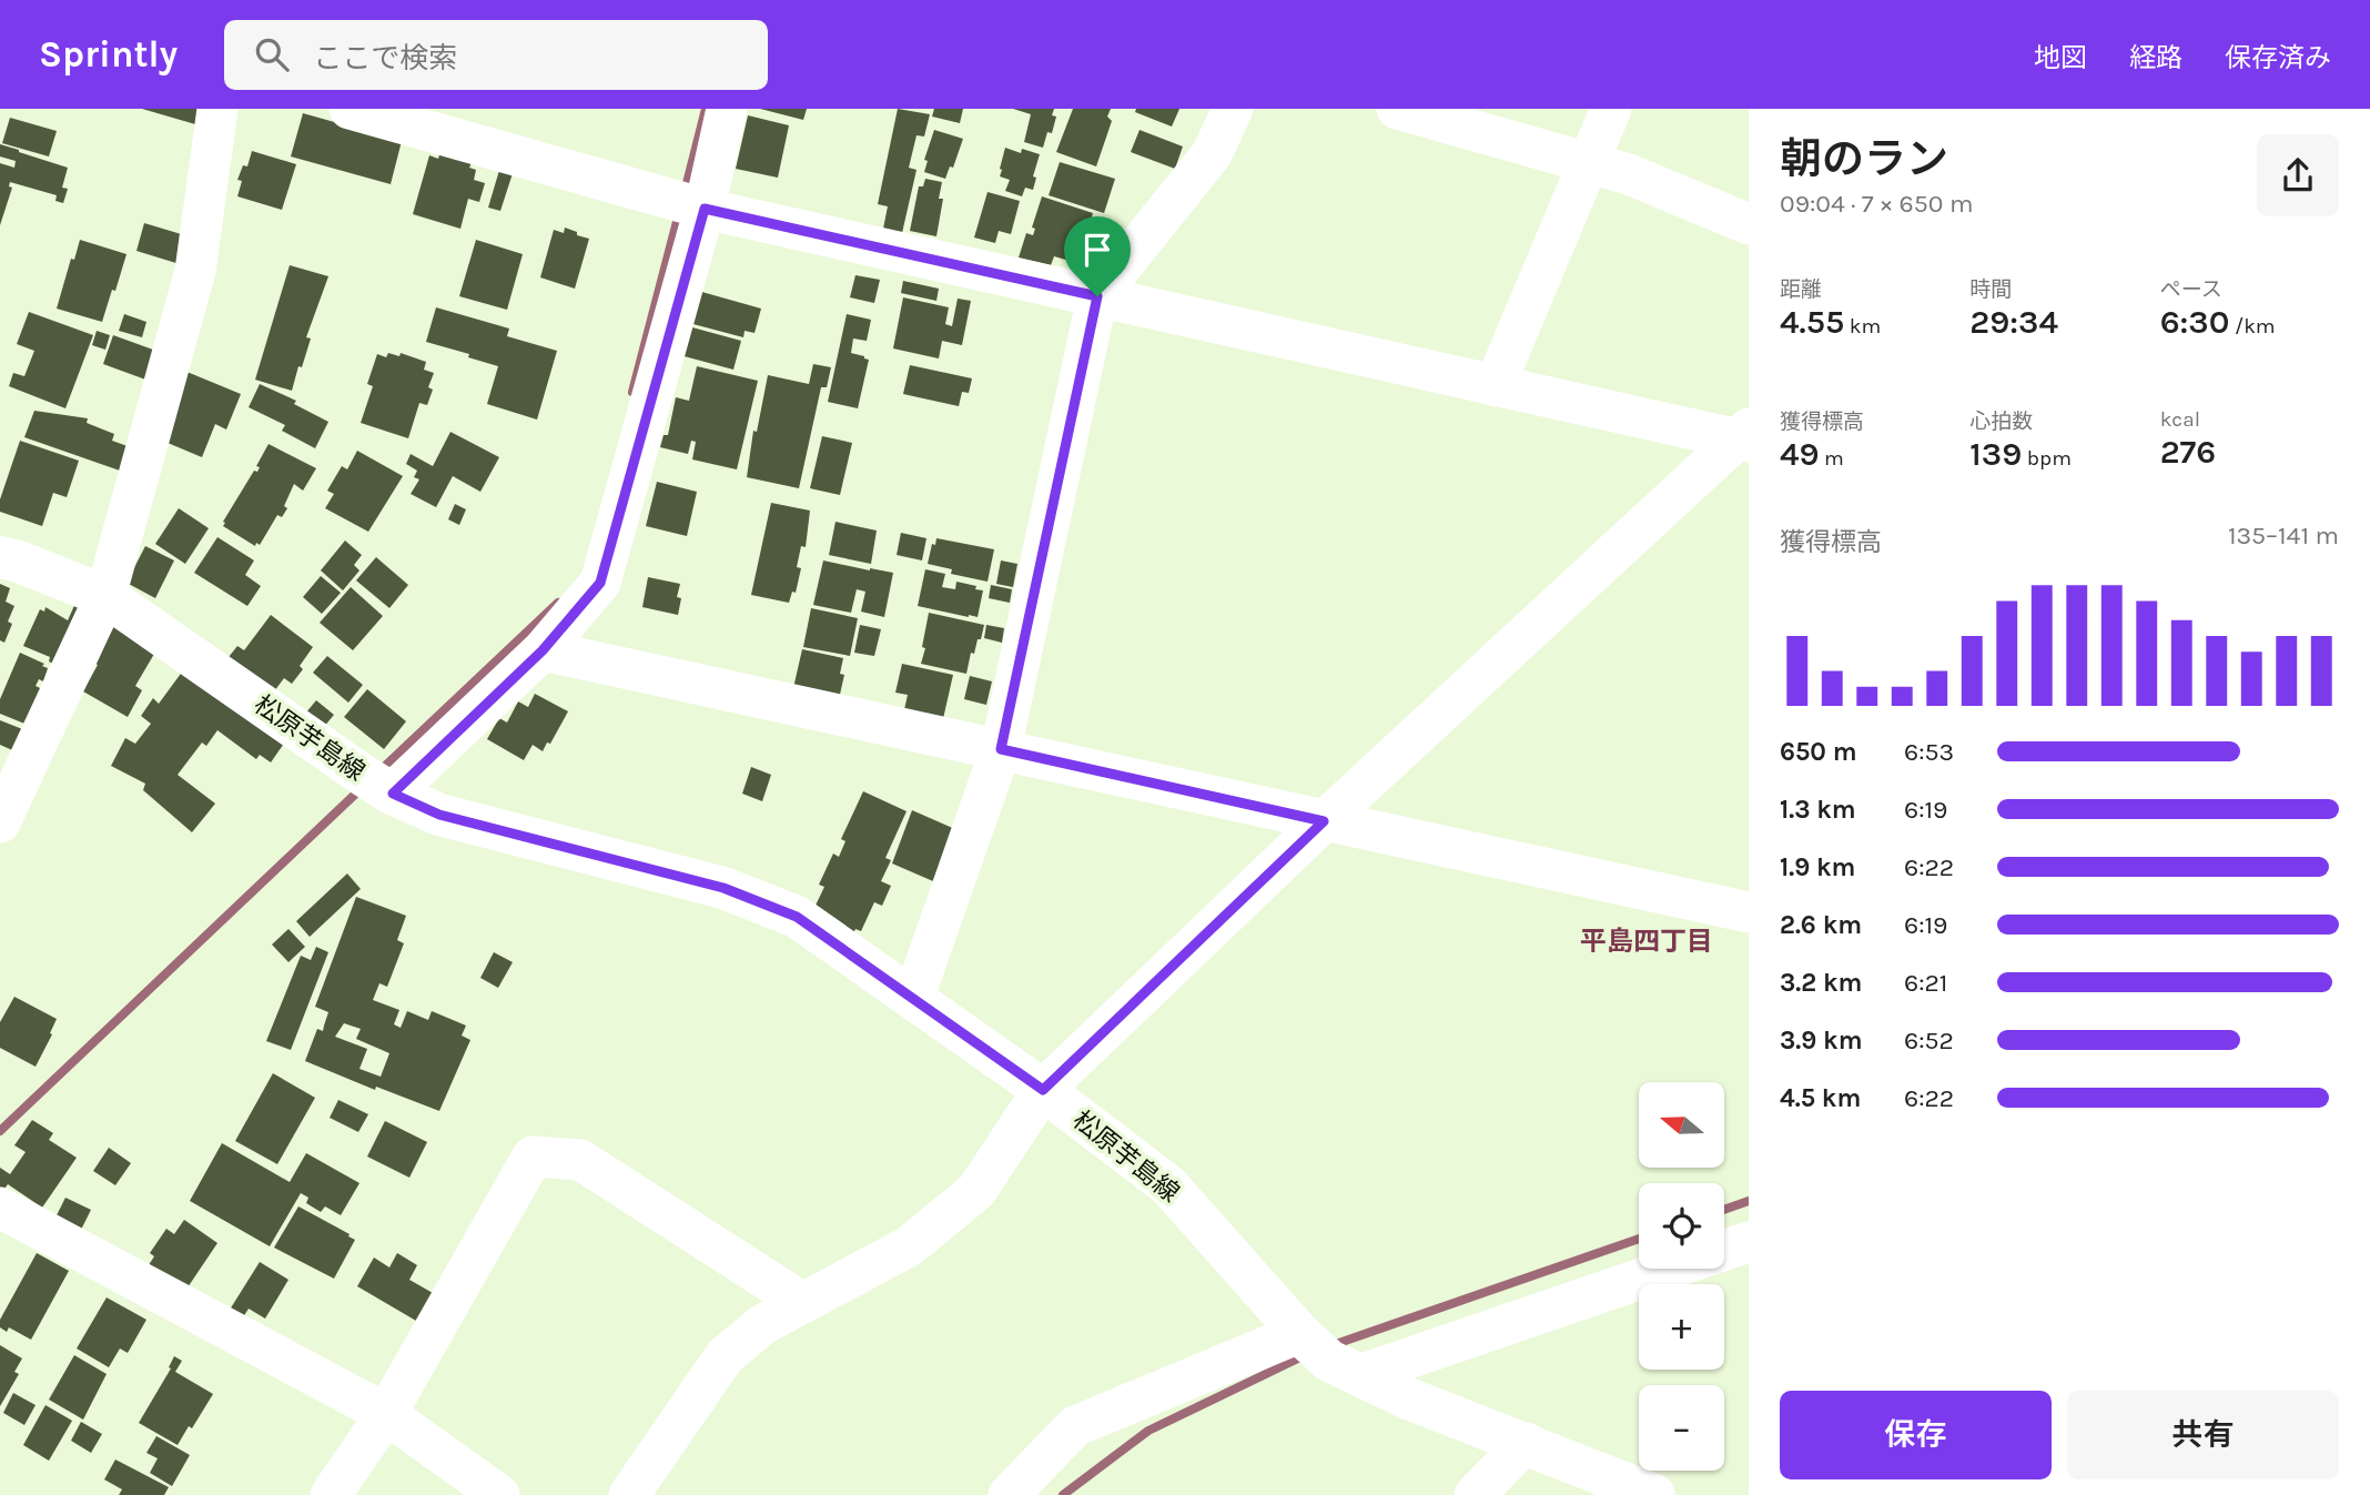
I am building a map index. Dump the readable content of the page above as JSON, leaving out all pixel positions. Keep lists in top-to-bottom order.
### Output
{
  "streets": {
    "main road": ["松原芋島線"]
  },
  "districts": ["平島四丁目"],
  "north": "left",
  "page": {
    "header": "Sprintly",
    "search": "ここで検索",
    "nav": ["地図", "経路", "保存済み"],
    "heading": ["朝のラン", "09:04 · 7 × 650 m"],
    "stats": [
      ["距離", "4.55 km"],
      ["時間", "29:34"],
      ["ペース", "6:30 /km"],
      ["獲得標高", "49 m"],
      ["心拍数", "139 bpm"],
      ["kcal", "276"]
    ],
    "chart": ["獲得標高", "135–141 m"],
    "list": [
      {
        "name": "650 m",
        "note": "6:53"
      },
      {
        "name": "1.3 km",
        "note": "6:19"
      },
      {
        "name": "1.9 km",
        "note": "6:22"
      },
      {
        "name": "2.6 km",
        "note": "6:19"
      },
      {
        "name": "3.2 km",
        "note": "6:21"
      },
      {
        "name": "3.9 km",
        "note": "6:52"
      },
      {
        "name": "4.5 km",
        "note": "6:22"
      }
    ],
    "map_buttons": ["+", "−"],
    "buttons": ["保存", "共有"]
  }
}
